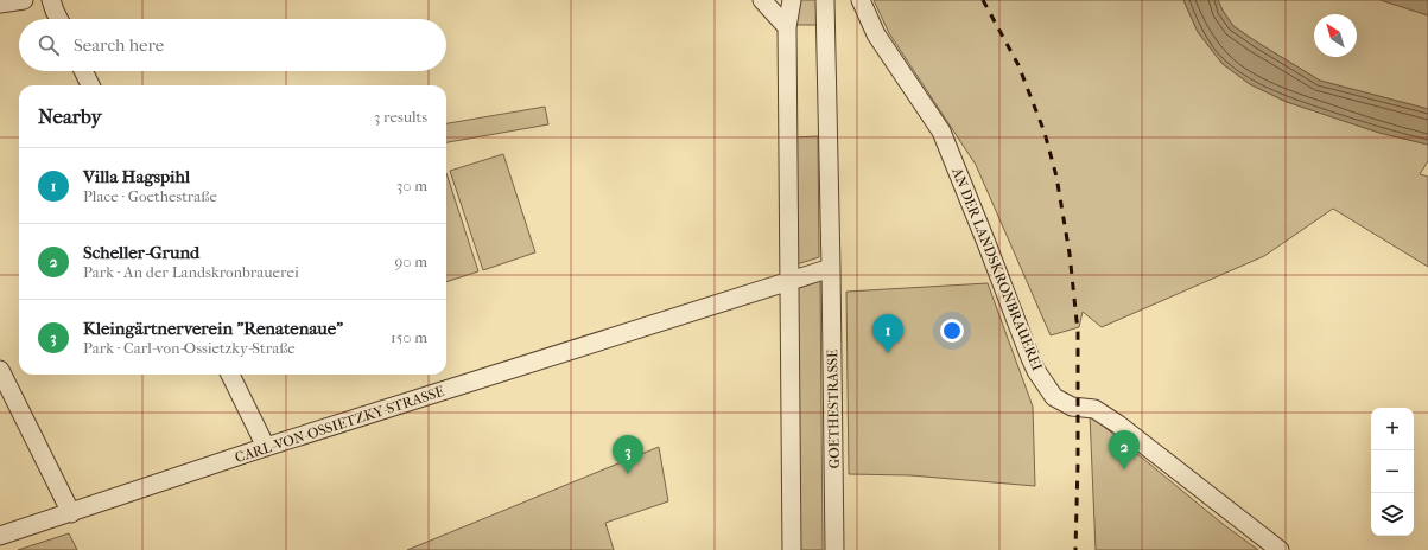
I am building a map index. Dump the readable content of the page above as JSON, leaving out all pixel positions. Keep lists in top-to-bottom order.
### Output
{
  "streets": {
    "street": ["AN DER LANDSKRONBRAUEREI", "GOETHESTRASSE", "CARL-VON-OSSIETZKY-STRASSE"]
  },
  "north": "top left",
  "page": {
    "search": "Search here",
    "heading": ["Nearby", "3 results"],
    "list": [
      {
        "mark": "1",
        "name": "Villa Hagspihl",
        "note": "Place · Goethestraße",
        "value": "30 m"
      },
      {
        "mark": "2",
        "name": "Scheller-Grund",
        "note": "Park · An der Landskronbrauerei",
        "value": "90 m"
      },
      {
        "mark": "3",
        "name": "Kleingärtnerverein \"Renatenaue\"",
        "note": "Park · Carl-von-Ossietzky-Straße",
        "value": "150 m"
      }
    ],
    "pins": ["1", "2", "3"],
    "map_buttons": ["+", "−"]
  }
}
